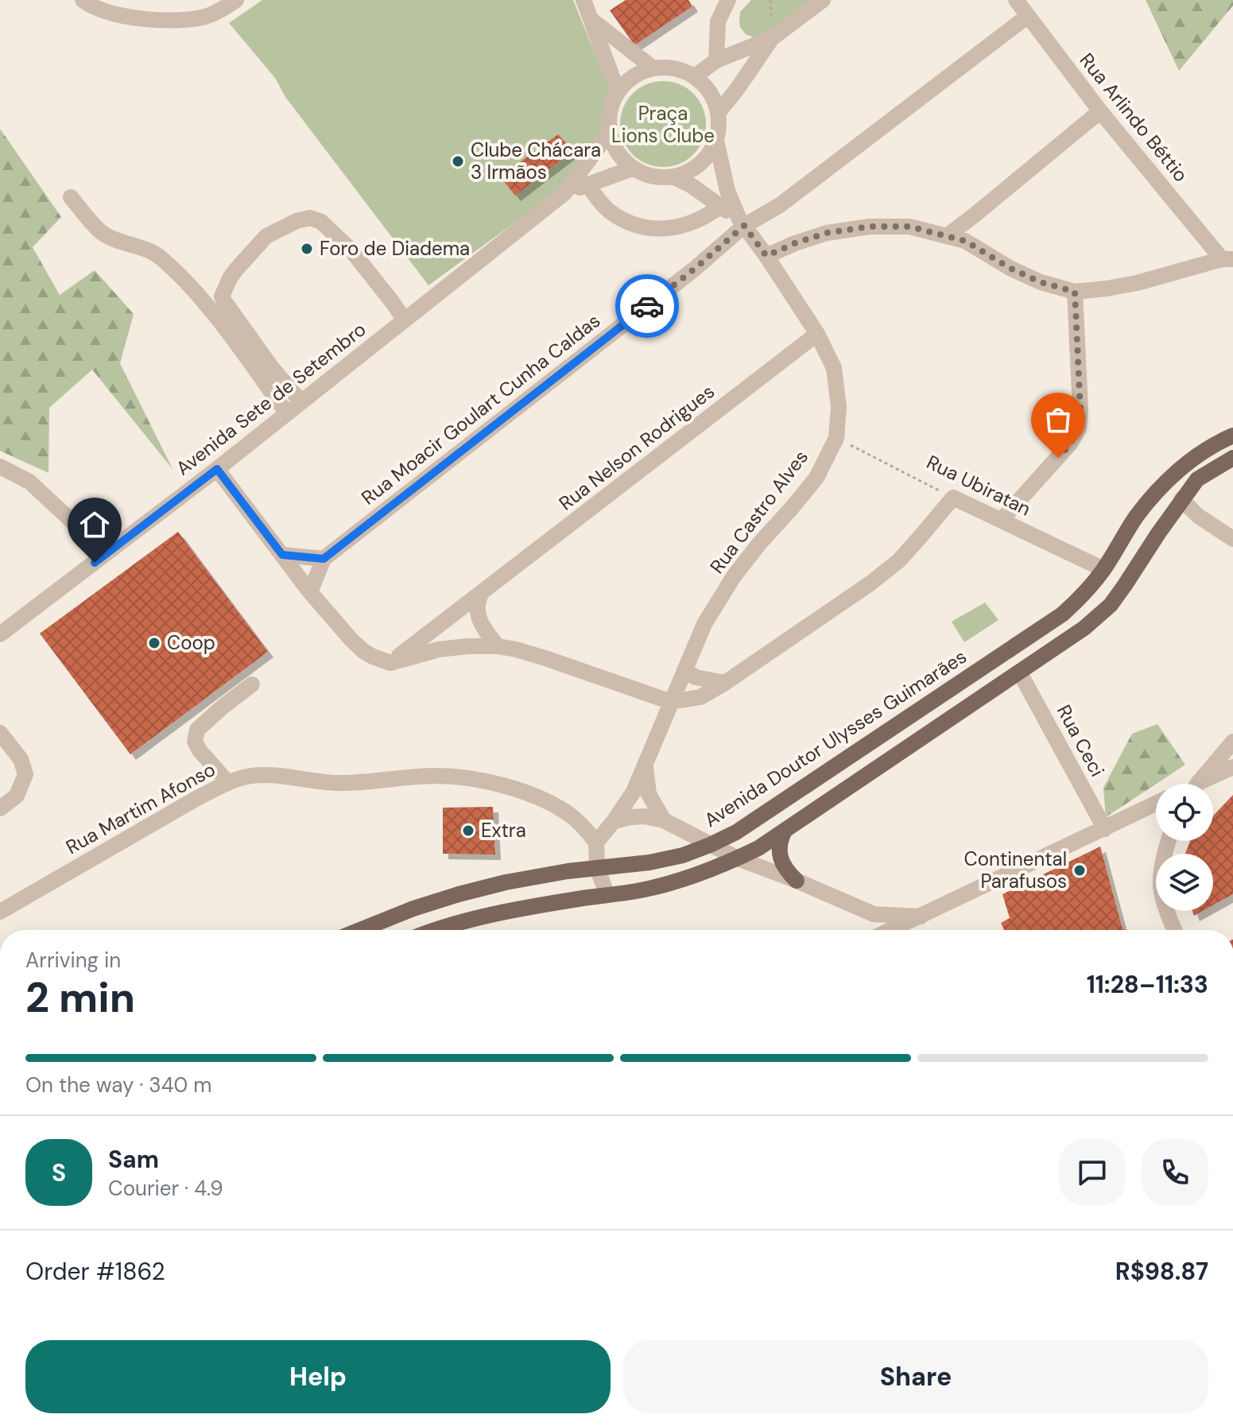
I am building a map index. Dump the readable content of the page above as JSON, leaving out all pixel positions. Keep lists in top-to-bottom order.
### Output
{
  "streets": {
    "main road": ["Avenida Doutor Ulysses Guimarães"],
    "street": [
      "Rua Arlindo Béttio",
      "Avenida Sete de Setembro",
      "Rua Moacir Goulart Cunha Caldas",
      "Rua Nelson Rodrigues",
      "Rua Ubiratan",
      "Rua Castro Alves",
      "Rua Ceci",
      "Rua Martim Afonso"
    ]
  },
  "crossings": [
    ["Rua Arlindo Béttio", "Rua Moacir Goulart Cunha Caldas"],
    ["Avenida Sete de Setembro", "Rua Castro Alves"],
    ["Rua Moacir Goulart Cunha Caldas", "Rua Castro Alves"],
    ["Rua Nelson Rodrigues", "Rua Castro Alves"],
    ["Rua Ubiratan", "Rua Castro Alves"],
    ["Rua Ubiratan", "Avenida Doutor Ulysses Guimarães"],
    ["Rua Castro Alves", "Rua Martim Afonso"]
  ],
  "parks": ["Praça Lions Clube"],
  "places": [
    "Clube Chácara 3 Irmãos",
    "Foro de Diadema",
    "Coop",
    "Extra",
    "Continental Parafusos"
  ],
  "page": {
    "heading": ["2 min", "Arriving in", "11:28–11:33"],
    "panel": [
      "Sam",
      "Courier · 4.9",
      "Order #1862",
      "R$98.87"
    ],
    "bar": "On the way · 340 m",
    "round": "S",
    "buttons": ["Help", "Share"]
  }
}
